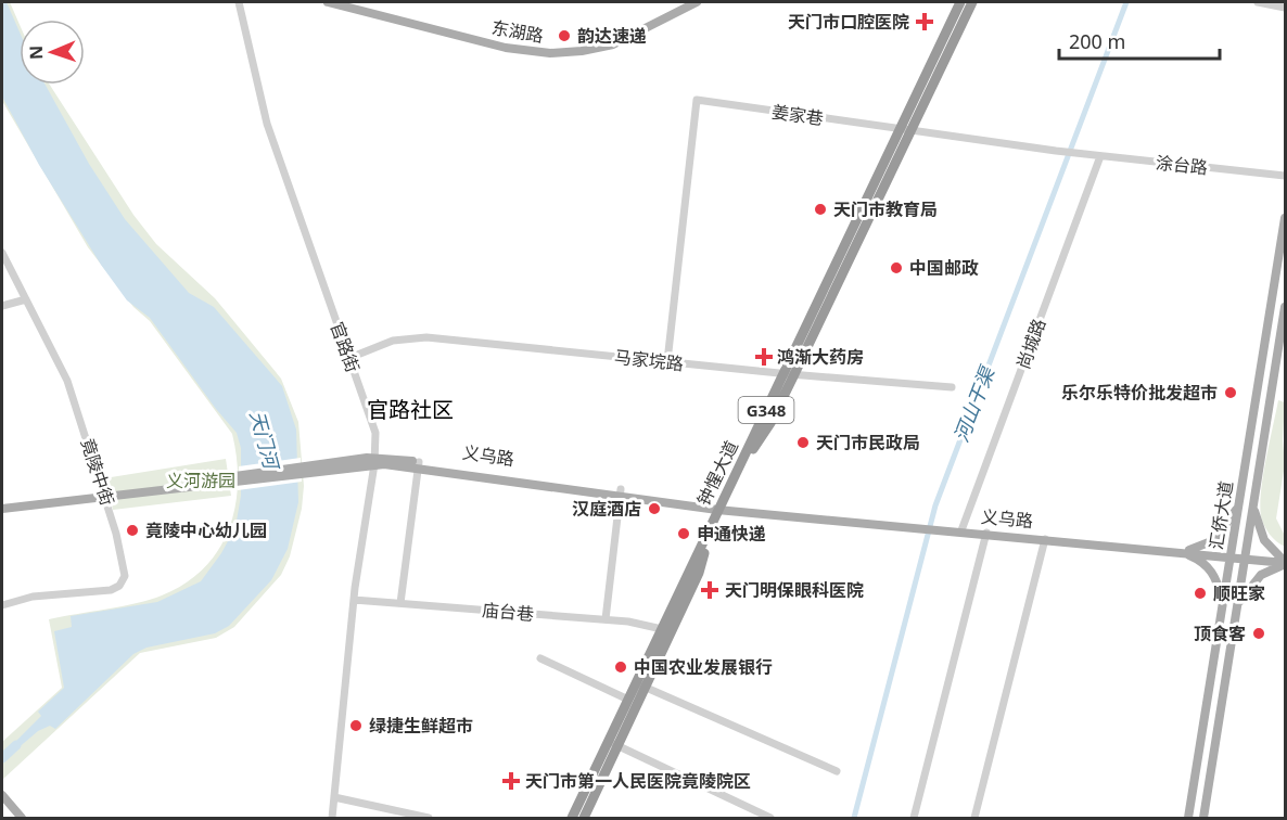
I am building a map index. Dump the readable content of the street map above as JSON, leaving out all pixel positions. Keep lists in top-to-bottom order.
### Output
{
  "streets": {
    "highway": ["G348", "钟惺大道"],
    "main road": ["东湖路", "义乌路", "汇侨大道"],
    "street": [
      "姜家巷",
      "涂台路",
      "尚城路",
      "官路街",
      "马家垸路",
      "竟陵中街",
      "庙台巷"
    ]
  },
  "crossings": [
    ["姜家巷", "涂台路"],
    ["姜家巷", "马家垸路"],
    ["姜家巷", "钟惺大道"],
    ["涂台路", "尚城路"],
    ["涂台路", "钟惺大道"],
    ["尚城路", "义乌路"],
    ["官路街", "马家垸路"],
    ["官路街", "义乌路"],
    ["官路街", "庙台巷"],
    ["马家垸路", "钟惺大道"],
    ["义乌路", "竟陵中街"],
    ["义乌路", "钟惺大道"],
    ["义乌路", "汇侨大道"],
    ["钟惺大道", "庙台巷"]
  ],
  "districts": ["官路社区"],
  "water": ["河山干渠", "天门河"],
  "parks": ["义河游园"],
  "places": {
    "health": [
      "天门市口腔医院",
      "鸿渐大药房",
      "天门明保眼科医院",
      "天门市第一人民医院竟陵院区"
    ],
    "other": [
      "韵达速递",
      "天门市教育局",
      "中国邮政",
      "乐尔乐特价批发超市",
      "天门市民政局",
      "汉庭酒店",
      "竟陵中心幼儿园",
      "申通快递",
      "顺旺家",
      "顶食客",
      "中国农业发展银行",
      "绿捷生鲜超市"
    ]
  },
  "scale_bar": "200 m",
  "north": "left"
}
